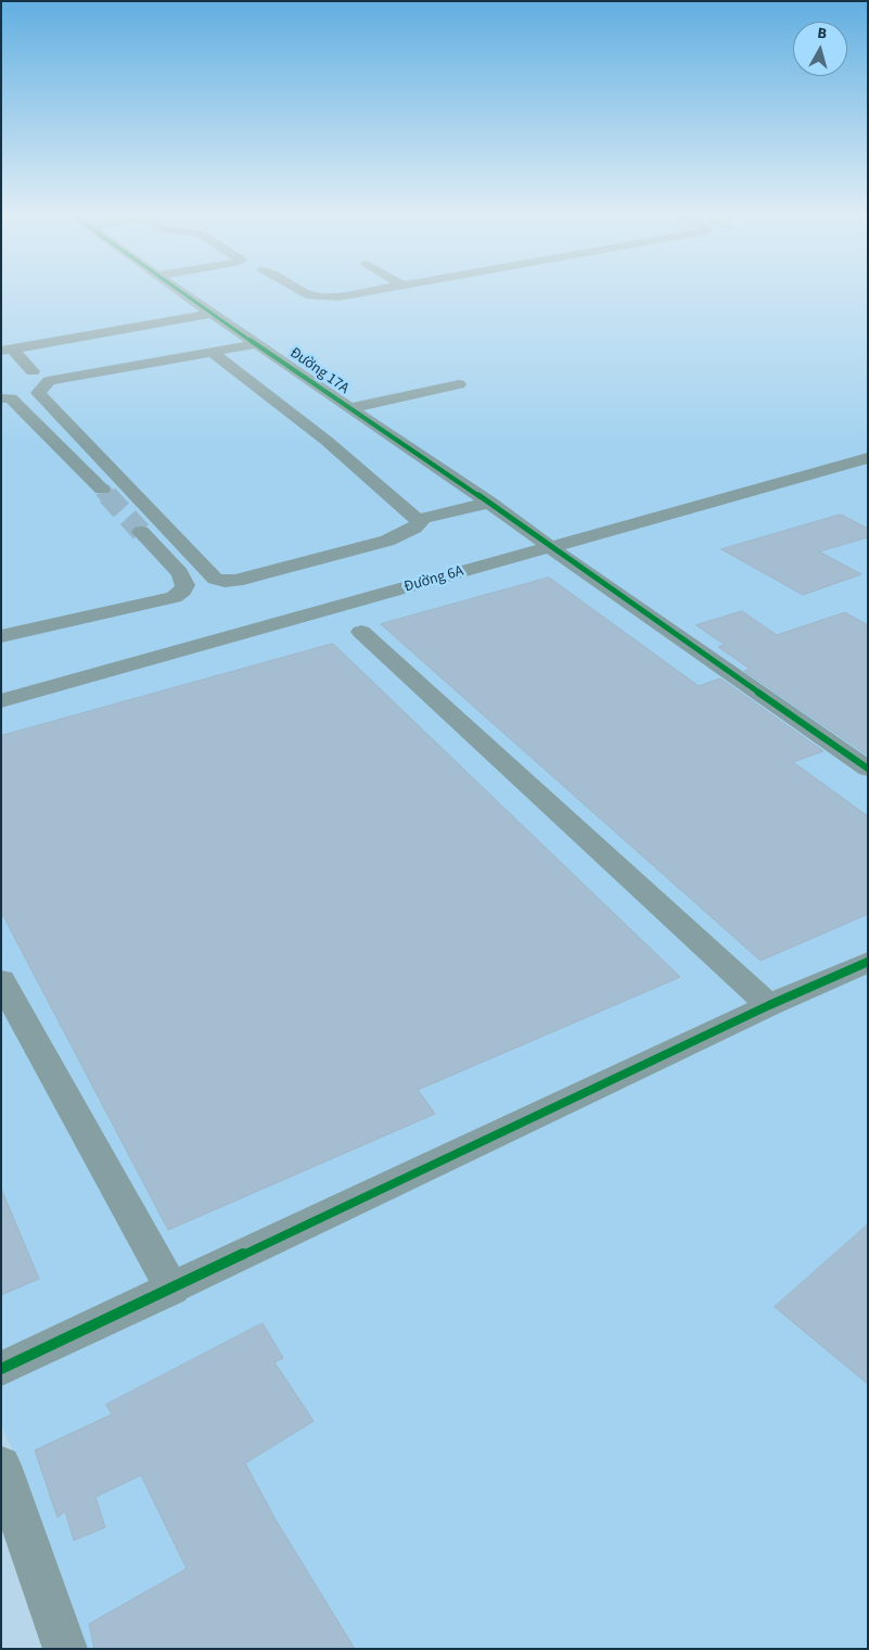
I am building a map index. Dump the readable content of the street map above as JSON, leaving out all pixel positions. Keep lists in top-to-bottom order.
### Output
{
  "streets": {
    "street": ["Đường 17A", "Đường 6A"]
  },
  "crossings": [
    ["Đường 17A", "Đường 6A"]
  ],
  "north": "top"
}
